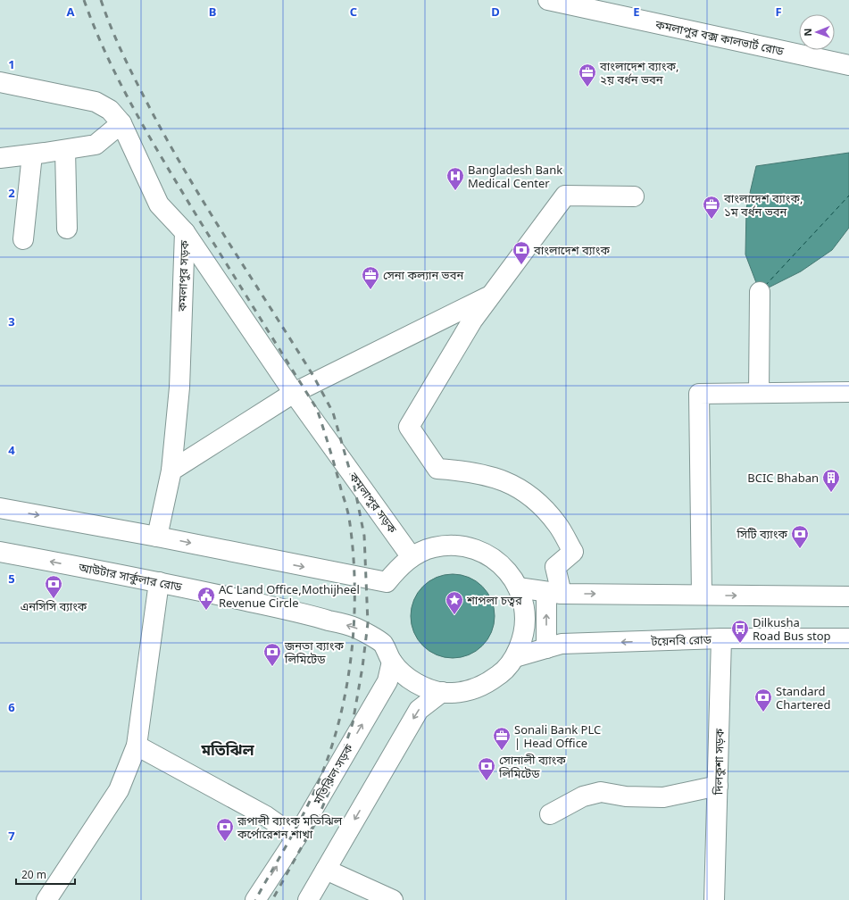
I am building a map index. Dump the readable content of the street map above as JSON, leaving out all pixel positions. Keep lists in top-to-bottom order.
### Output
{
  "streets": {
    "street": [
      "কমলাপুর বক্স কালভার্ট রোড",
      "কমলাপুর সড়ক",
      "আউটার সার্কুলার রোড",
      "টয়েনবি রোড",
      "দিলকুশা সড়ক",
      "মতিঝিল সড়ক"
    ]
  },
  "crossings": [
    ["আউটার সার্কুলার রোড", "মতিঝিল সড়ক"],
    ["টয়েনবি রোড", "দিলকুশা সড়ক"]
  ],
  "districts": ["মতিঝিল"],
  "places": {
    "office": [
      "বাংলাদেশ ব্যাংক, ২য় বর্ধন ভবন",
      "বাংলাদেশ ব্যাংক, ১ম বর্ধন ভবন",
      "সেনা কল্যান ভবন",
      "Sonali Bank PLC | Head Office"
    ],
    "hospital": ["Bangladesh Bank Medical Center"],
    "bank": [
      "বাংলাদেশ ব্যাংক",
      "সিটি ব্যাংক",
      "এনসিসি ব্যাংক",
      "জনতা ব্যাংক লিমিটেড",
      "Standard Chartered",
      "সোনালী ব্যাংক লিমিটেড",
      "রূপালী ব্যাংক মতিঝিল কর্পোরেশন শাখা"
    ],
    "building": ["BCIC Bhaban"],
    "public building": ["AC Land Office,Mothijheel Revenue Circle"],
    "place": ["শাপলা চত্বর"],
    "bus stop": ["Dilkusha Road Bus stop"]
  },
  "scale_bar": "20 m",
  "north": "left",
  "grid": {
    "columns": [
      "A",
      "B",
      "C",
      "D",
      "E",
      "F"
    ],
    "rows": [
      "1",
      "2",
      "3",
      "4",
      "5",
      "6",
      "7"
    ]
  }
}
